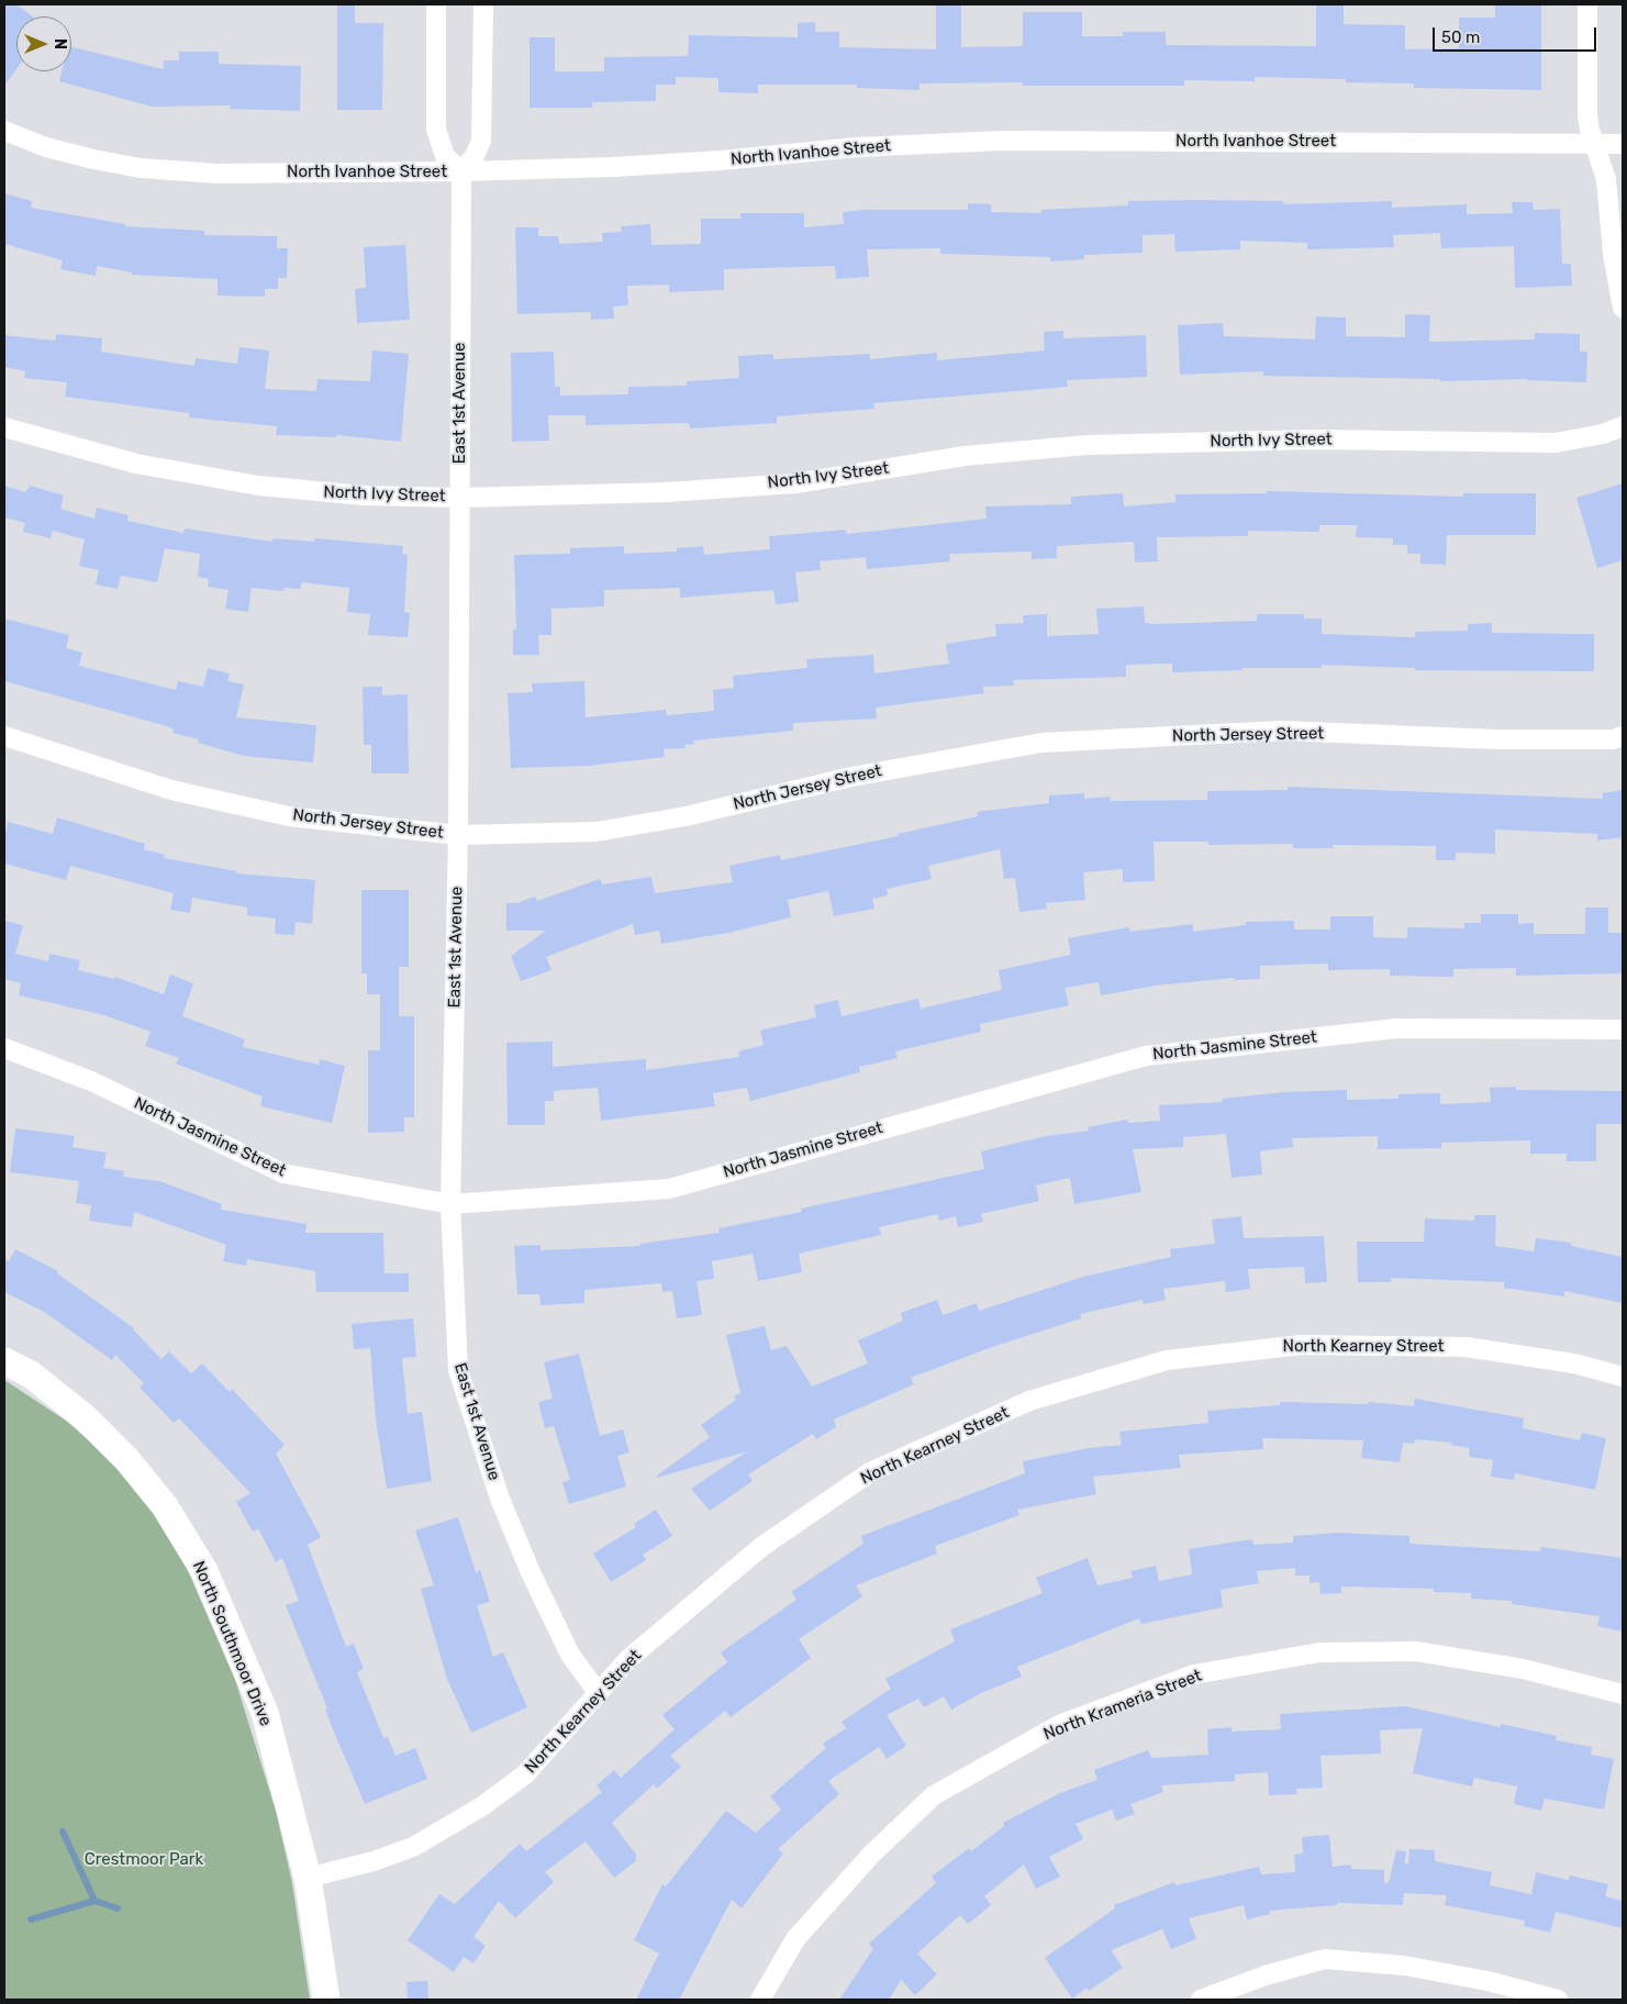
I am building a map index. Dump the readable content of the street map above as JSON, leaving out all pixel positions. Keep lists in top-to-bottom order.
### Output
{
  "streets": {
    "street": [
      "North Ivanhoe Street",
      "East 1st Avenue",
      "North Ivy Street",
      "North Jersey Street",
      "North Jasmine Street",
      "North Kearney Street",
      "North Southmoor Drive",
      "North Krameria Street"
    ]
  },
  "crossings": [
    ["North Ivanhoe Street", "East 1st Avenue"],
    ["East 1st Avenue", "North Ivy Street"],
    ["East 1st Avenue", "North Jersey Street"],
    ["East 1st Avenue", "North Jasmine Street"],
    ["East 1st Avenue", "North Kearney Street"],
    ["North Kearney Street", "North Southmoor Drive"]
  ],
  "parks": ["Crestmoor Park"],
  "scale_bar": "50 m",
  "north": "right"
}
